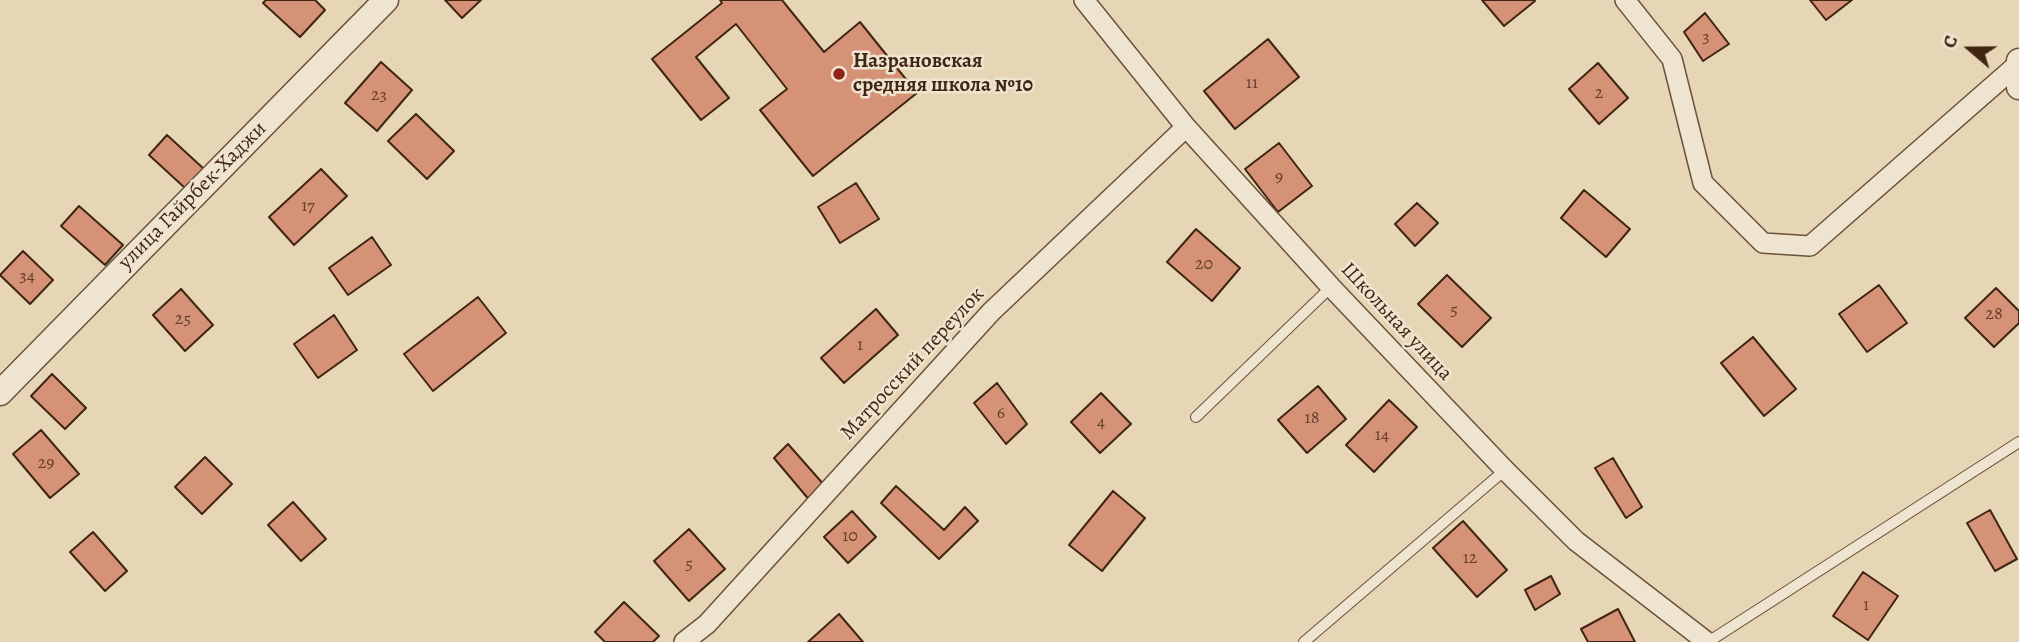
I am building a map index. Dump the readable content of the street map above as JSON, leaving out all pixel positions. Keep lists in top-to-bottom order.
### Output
{
  "streets": {
    "street": ["улица Гайрбек-Хаджи", "Школьная улица", "Матросский переулок"]
  },
  "crossings": [
    ["Школьная улица", "Матросский переулок"]
  ],
  "places": ["Назрановская средняя школа №10"],
  "house_numbers": [
    "3",
    "11",
    "2",
    "23",
    "9",
    "17",
    "20",
    "34",
    "5",
    "28",
    "25",
    "1",
    "6",
    "18",
    "4",
    "14",
    "29",
    "10",
    "12",
    "5",
    "1"
  ],
  "north": "left"
}
